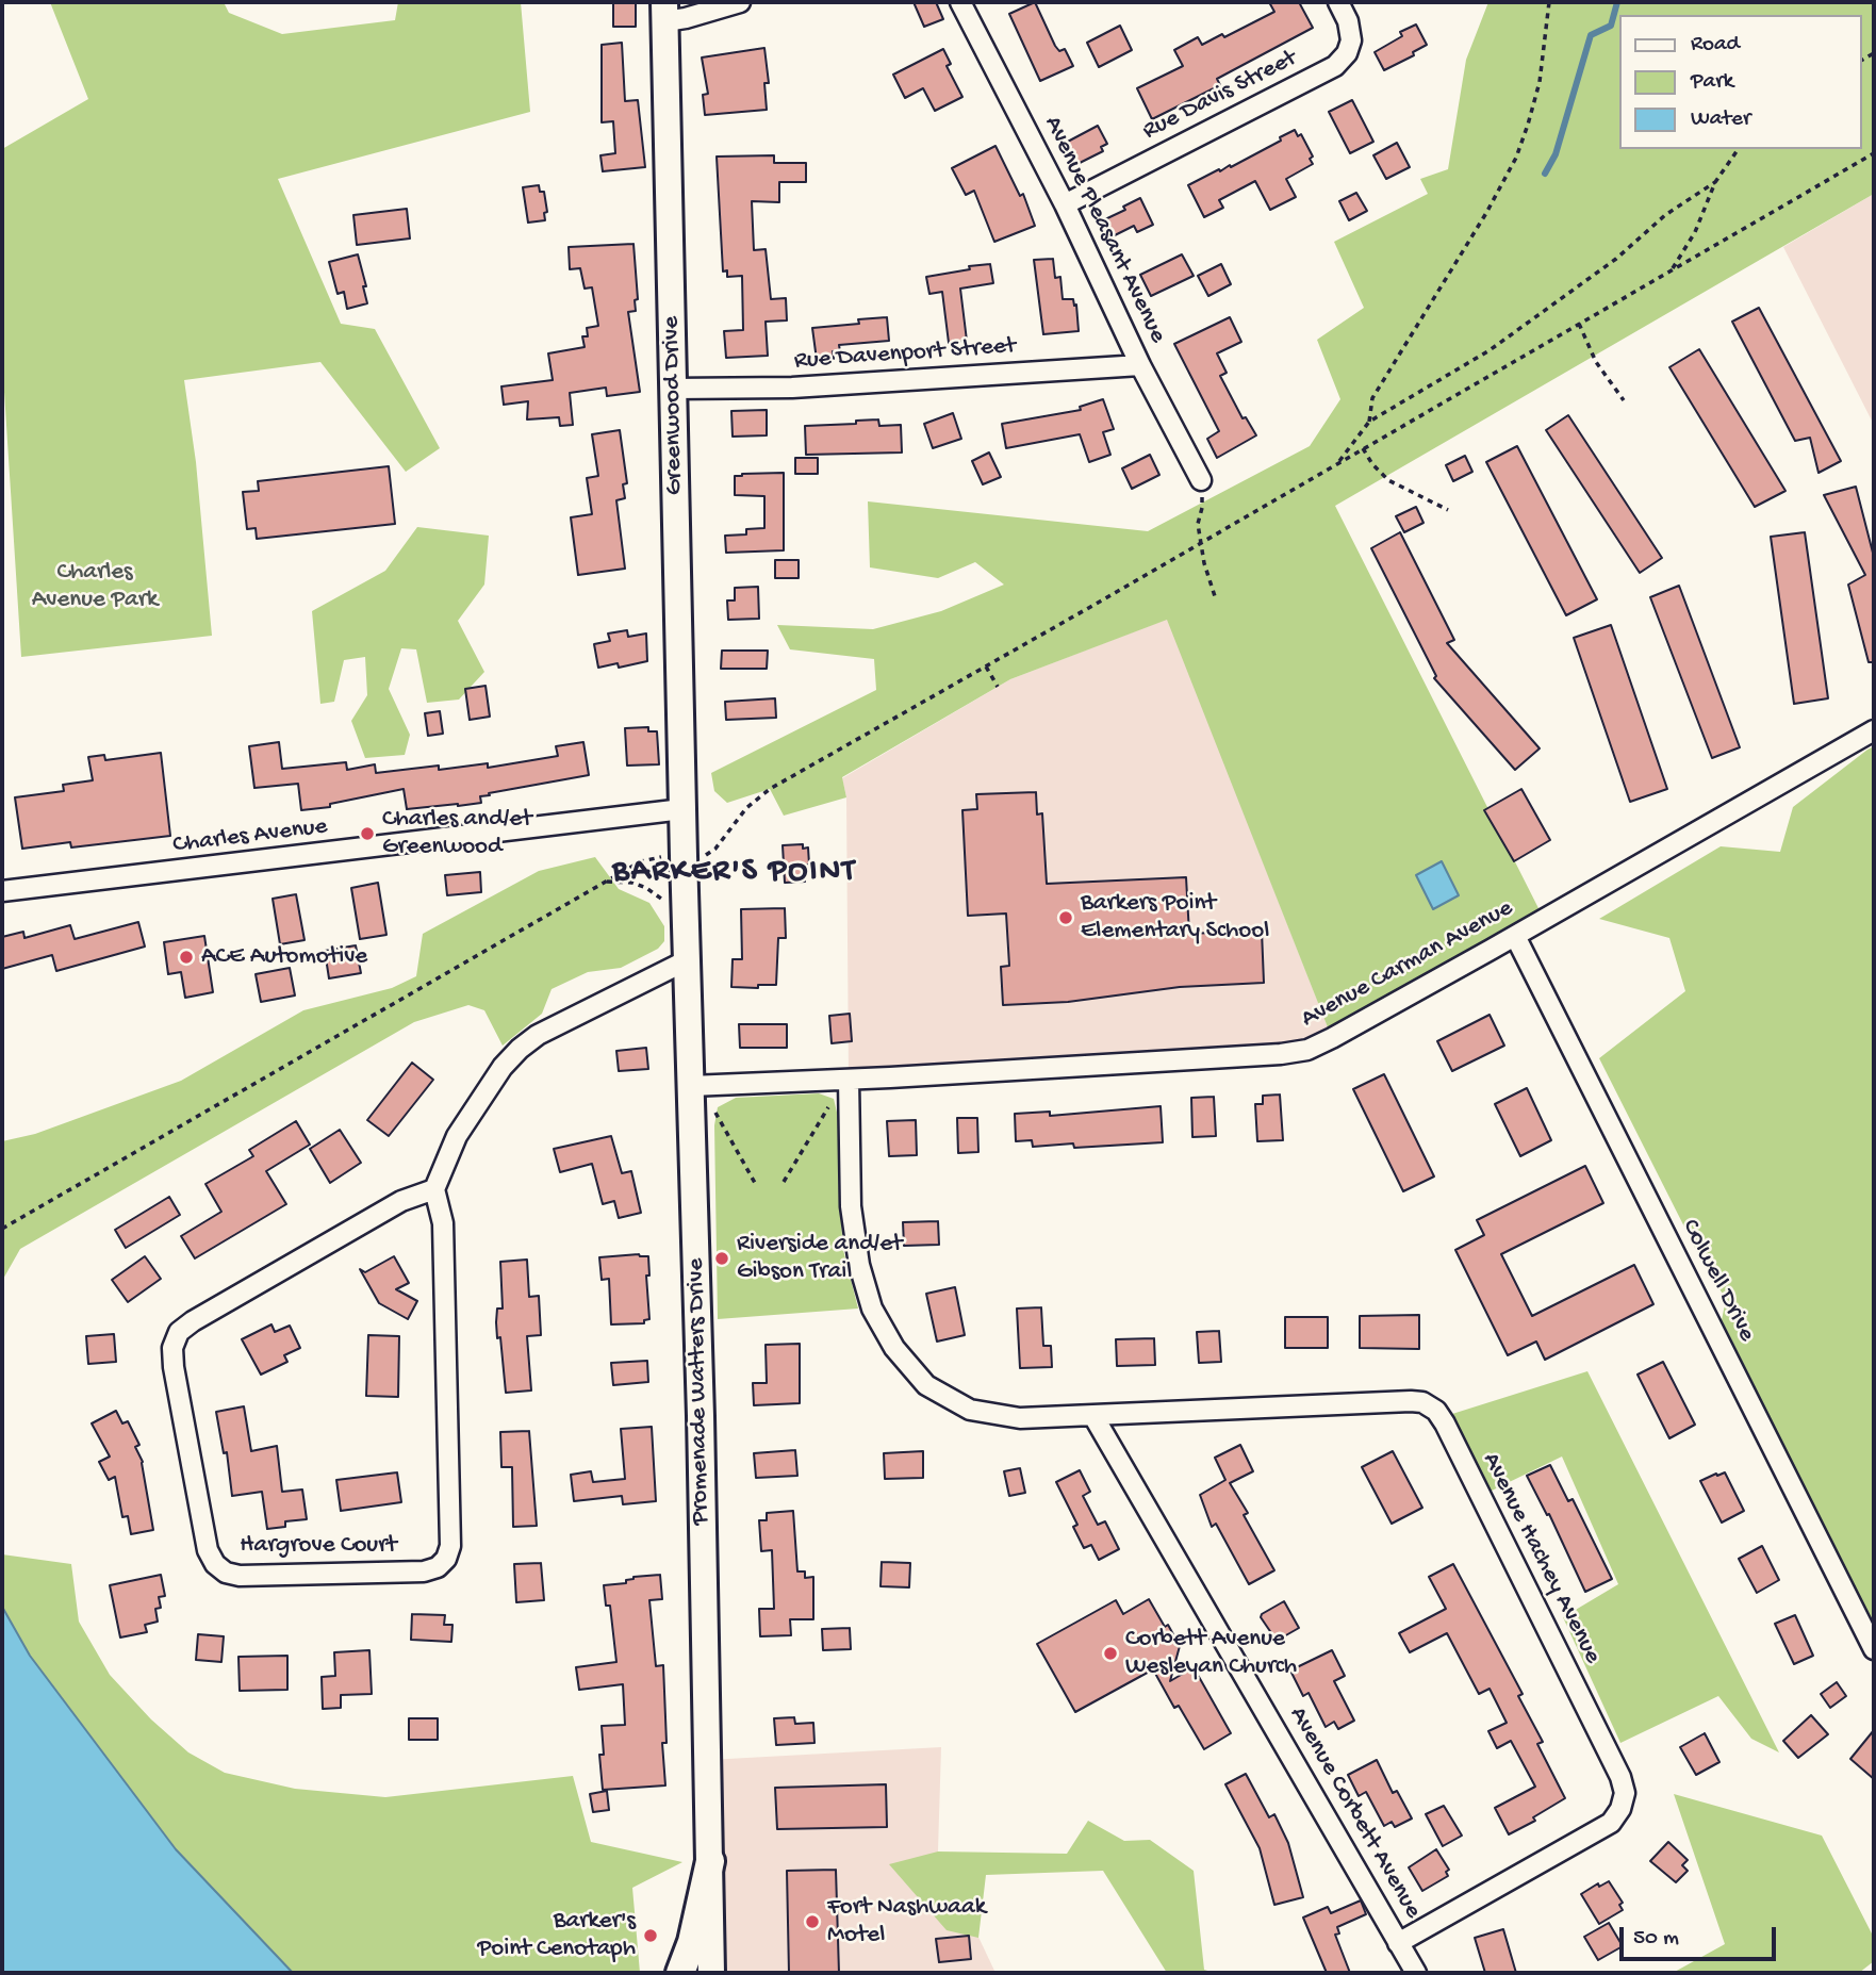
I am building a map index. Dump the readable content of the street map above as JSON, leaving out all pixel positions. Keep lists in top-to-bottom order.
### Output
{
  "streets": {
    "main road": ["Greenwood Drive", "Promenade Watters Drive"],
    "street": [
      "Rue Davis Street",
      "Avenue Pleasant Avenue",
      "Rue Davenport Street",
      "Charles Avenue",
      "Avenue Carman Avenue",
      "Colwell Drive",
      "Hargrove Court",
      "Avenue Hachey Avenue",
      "Avenue Corbett Avenue"
    ]
  },
  "crossings": [
    ["Rue Davis Street", "Avenue Pleasant Avenue"],
    ["Avenue Pleasant Avenue", "Rue Davenport Street"],
    ["Rue Davenport Street", "Greenwood Drive"],
    ["Greenwood Drive", "Charles Avenue"],
    ["Greenwood Drive", "Promenade Watters Drive"],
    ["Charles Avenue", "Promenade Watters Drive"],
    ["Avenue Carman Avenue", "Colwell Drive"],
    ["Avenue Carman Avenue", "Promenade Watters Drive"],
    ["Avenue Hachey Avenue", "Avenue Corbett Avenue"]
  ],
  "districts": ["BARKER'S POINT"],
  "parks": ["Charles Avenue Park"],
  "places": [
    "Charles and/et Greenwood",
    "Barkers Point Elementary School",
    "ACE Automotive",
    "Riverside and/et Gibson Trail",
    "Corbett Avenue Wesleyan Church",
    "Fort Nashwaak Motel",
    "Barker's Point Cenotaph"
  ],
  "legend": ["Road", "Park", "Water"],
  "scale_bar": "50 m"
}
